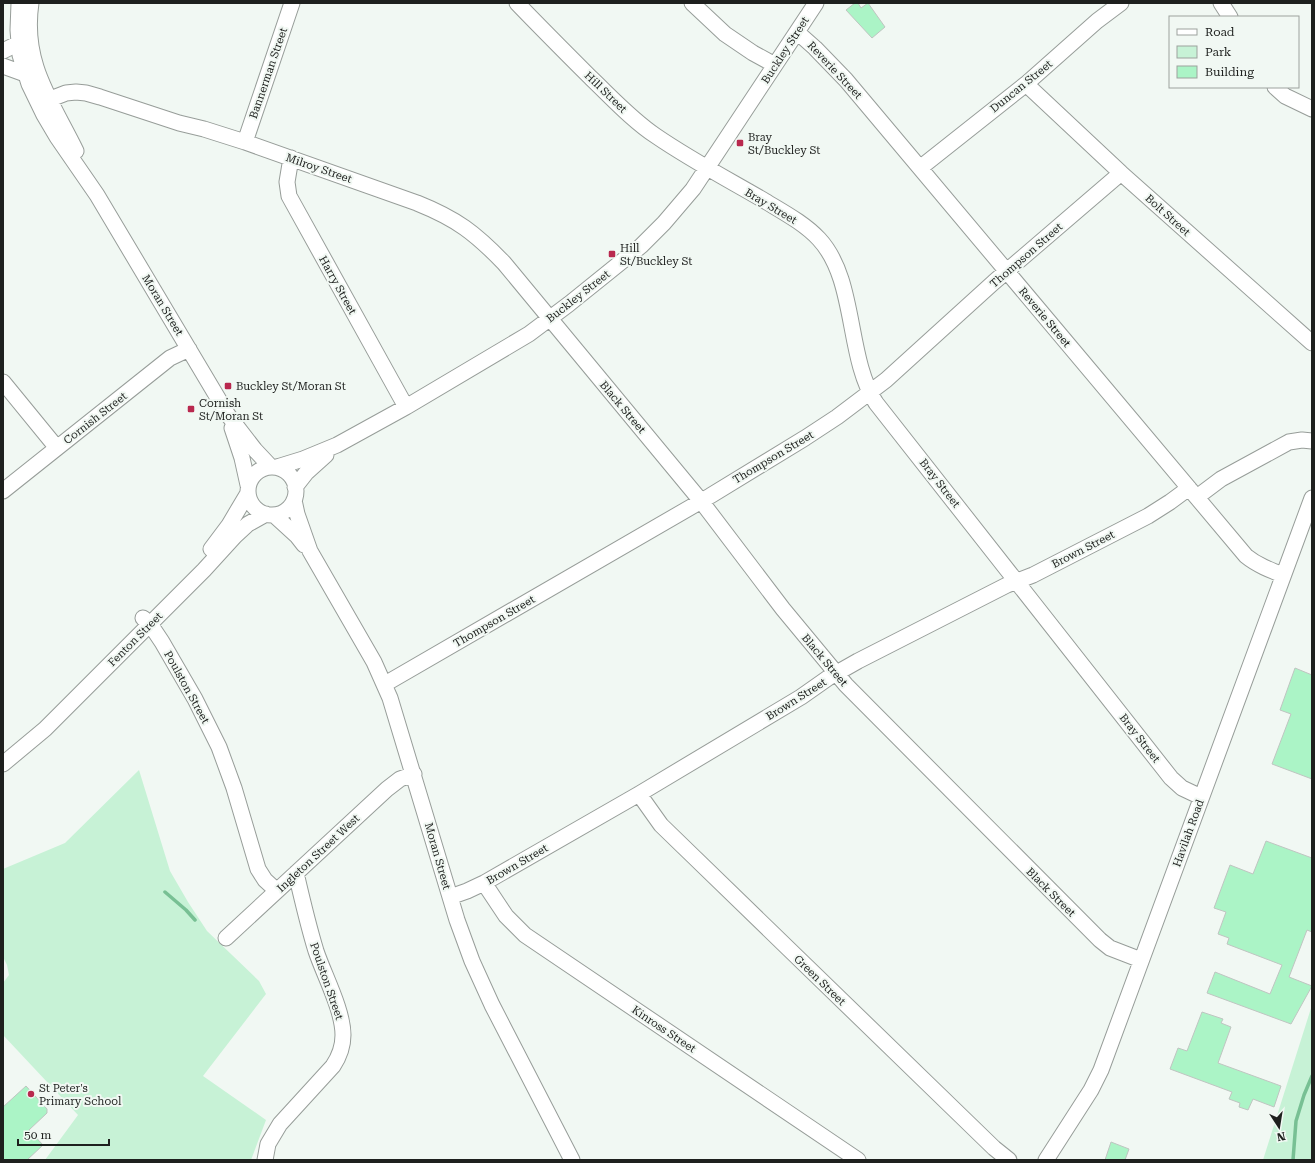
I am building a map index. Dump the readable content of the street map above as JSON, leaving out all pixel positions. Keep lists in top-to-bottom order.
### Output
{
  "streets": {
    "street": [
      "Buckley Street",
      "Reverie Street",
      "Bannerman Street",
      "Duncan Street",
      "Hill Street",
      "Milroy Street",
      "Bray Street",
      "Bolt Street",
      "Thompson Street",
      "Harry Street",
      "Moran Street",
      "Black Street",
      "Cornish Street",
      "Brown Street",
      "Fenton Street",
      "Poulston Street",
      "Havilah Road",
      "Ingleton Street West",
      "Green Street",
      "Kinross Street"
    ]
  },
  "crossings": [
    ["Buckley Street", "Reverie Street"],
    ["Buckley Street", "Hill Street"],
    ["Buckley Street", "Milroy Street"],
    ["Buckley Street", "Bray Street"],
    ["Buckley Street", "Harry Street"],
    ["Buckley Street", "Moran Street"],
    ["Buckley Street", "Black Street"],
    ["Buckley Street", "Fenton Street"],
    ["Reverie Street", "Duncan Street"],
    ["Reverie Street", "Thompson Street"],
    ["Reverie Street", "Brown Street"],
    ["Reverie Street", "Havilah Road"],
    ["Bannerman Street", "Milroy Street"],
    ["Duncan Street", "Bolt Street"],
    ["Hill Street", "Bray Street"],
    ["Milroy Street", "Harry Street"],
    ["Milroy Street", "Moran Street"],
    ["Milroy Street", "Black Street"],
    ["Bray Street", "Thompson Street"],
    ["Bray Street", "Brown Street"],
    ["Bray Street", "Havilah Road"],
    ["Bolt Street", "Thompson Street"],
    ["Thompson Street", "Moran Street"],
    ["Thompson Street", "Black Street"],
    ["Moran Street", "Cornish Street"],
    ["Moran Street", "Brown Street"],
    ["Moran Street", "Fenton Street"],
    ["Moran Street", "Ingleton Street West"],
    ["Black Street", "Brown Street"],
    ["Black Street", "Havilah Road"],
    ["Brown Street", "Green Street"],
    ["Brown Street", "Kinross Street"],
    ["Fenton Street", "Poulston Street"],
    ["Poulston Street", "Ingleton Street West"]
  ],
  "places": {
    "transit": [
      "Bray St/Buckley St",
      "Hill St/Buckley St",
      "Buckley St/Moran St",
      "Cornish St/Moran St"
    ],
    "other": ["St Peter's Primary School"]
  },
  "legend": ["Road", "Park", "Building"],
  "scale_bar": "50 m",
  "north": "bottom"
}
